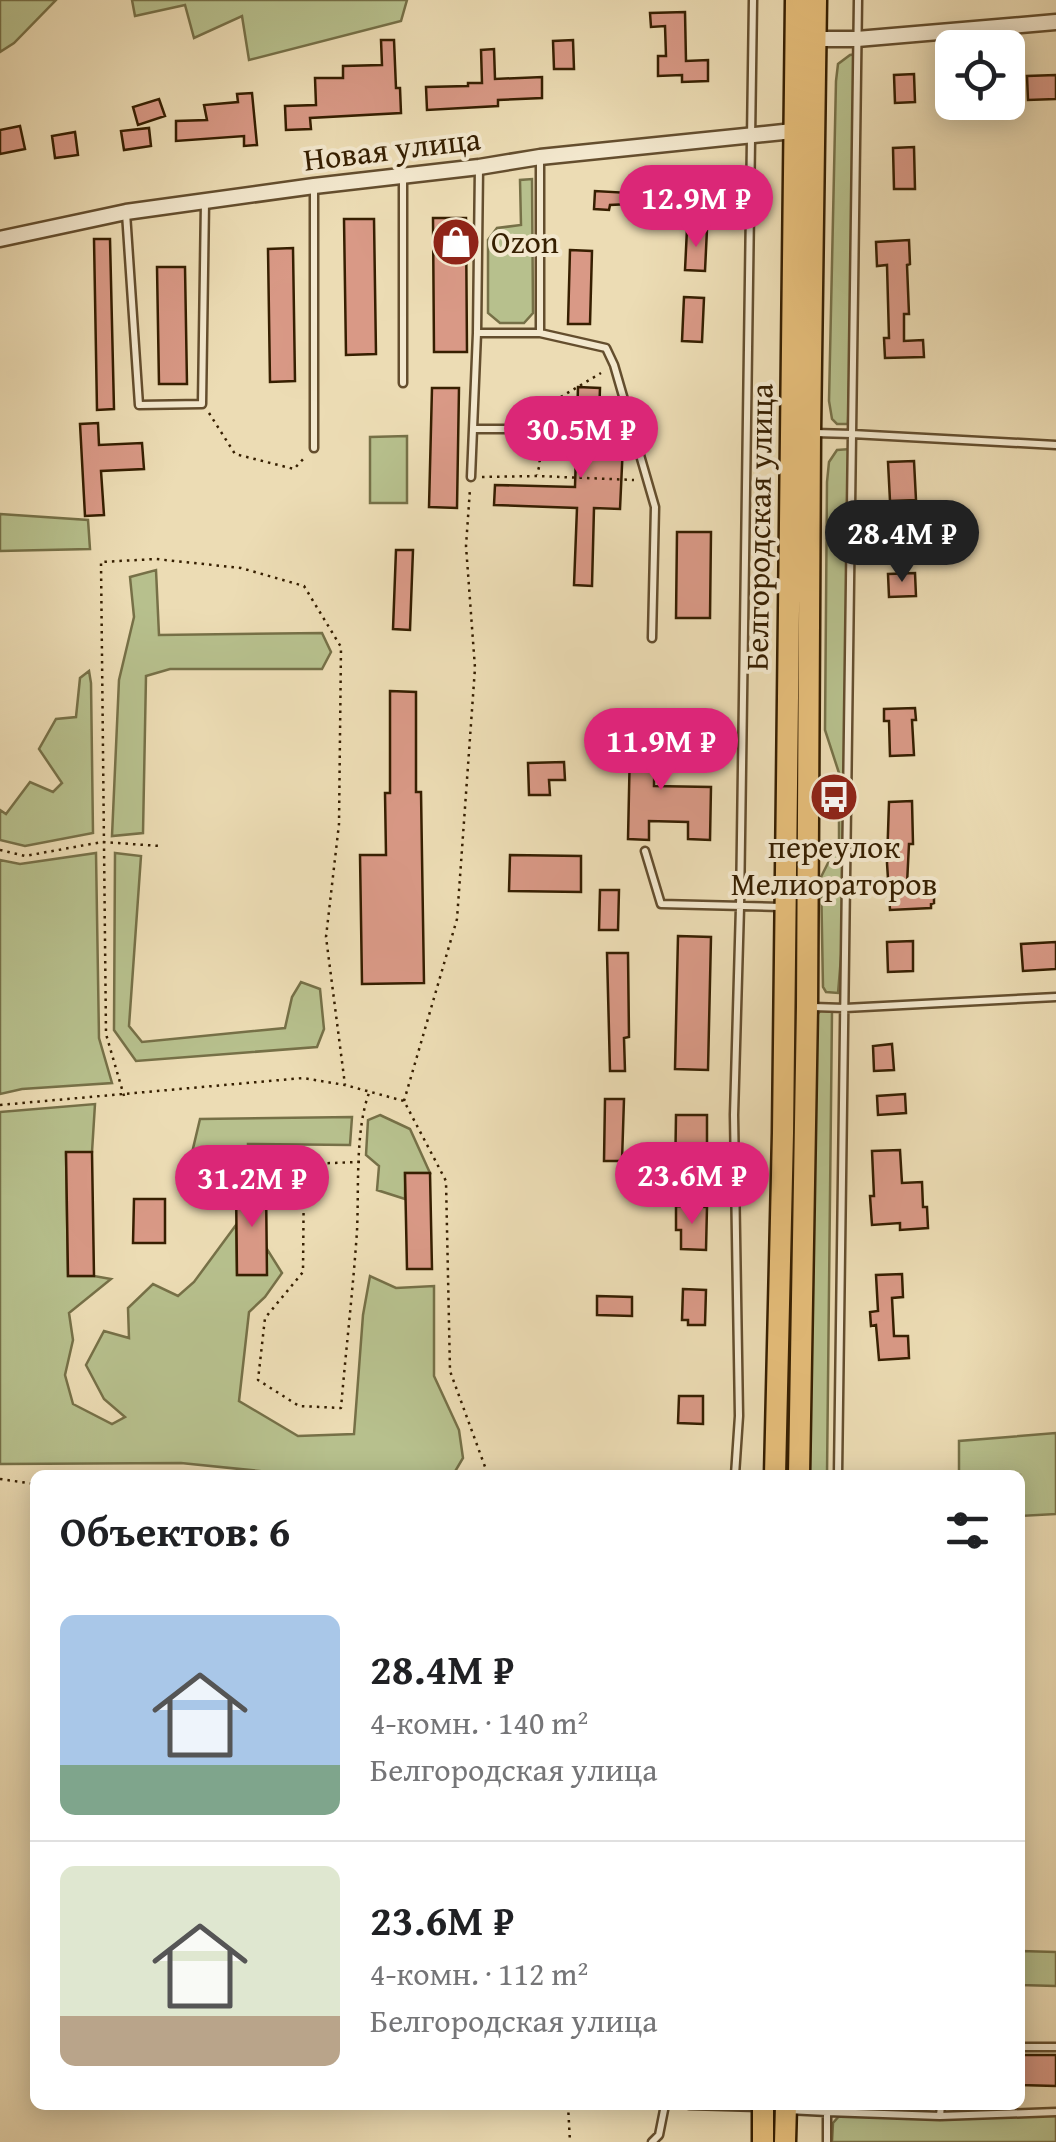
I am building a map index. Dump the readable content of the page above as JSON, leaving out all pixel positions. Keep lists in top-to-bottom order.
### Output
{
  "streets": {
    "main road": ["Белгородская улица"],
    "street": ["Новая улица"]
  },
  "crossings": [
    ["Новая улица", "Белгородская улица"]
  ],
  "places": {
    "shop": ["Ozon"],
    "bus stop": ["переулок Мелиораторов"]
  },
  "page": {
    "price": [
      "12.9M ₽",
      "30.5M ₽",
      "28.4M ₽",
      "11.9M ₽",
      "23.6M ₽",
      "31.2M ₽"
    ],
    "heading": "Объектов: 6",
    "list": [
      {
        "name": "28.4M ₽",
        "note": "4-комн. · 140 m² · Белгородская улица"
      },
      {
        "name": "23.6M ₽",
        "note": "4-комн. · 112 m² · Белгородская улица"
      }
    ]
  }
}
